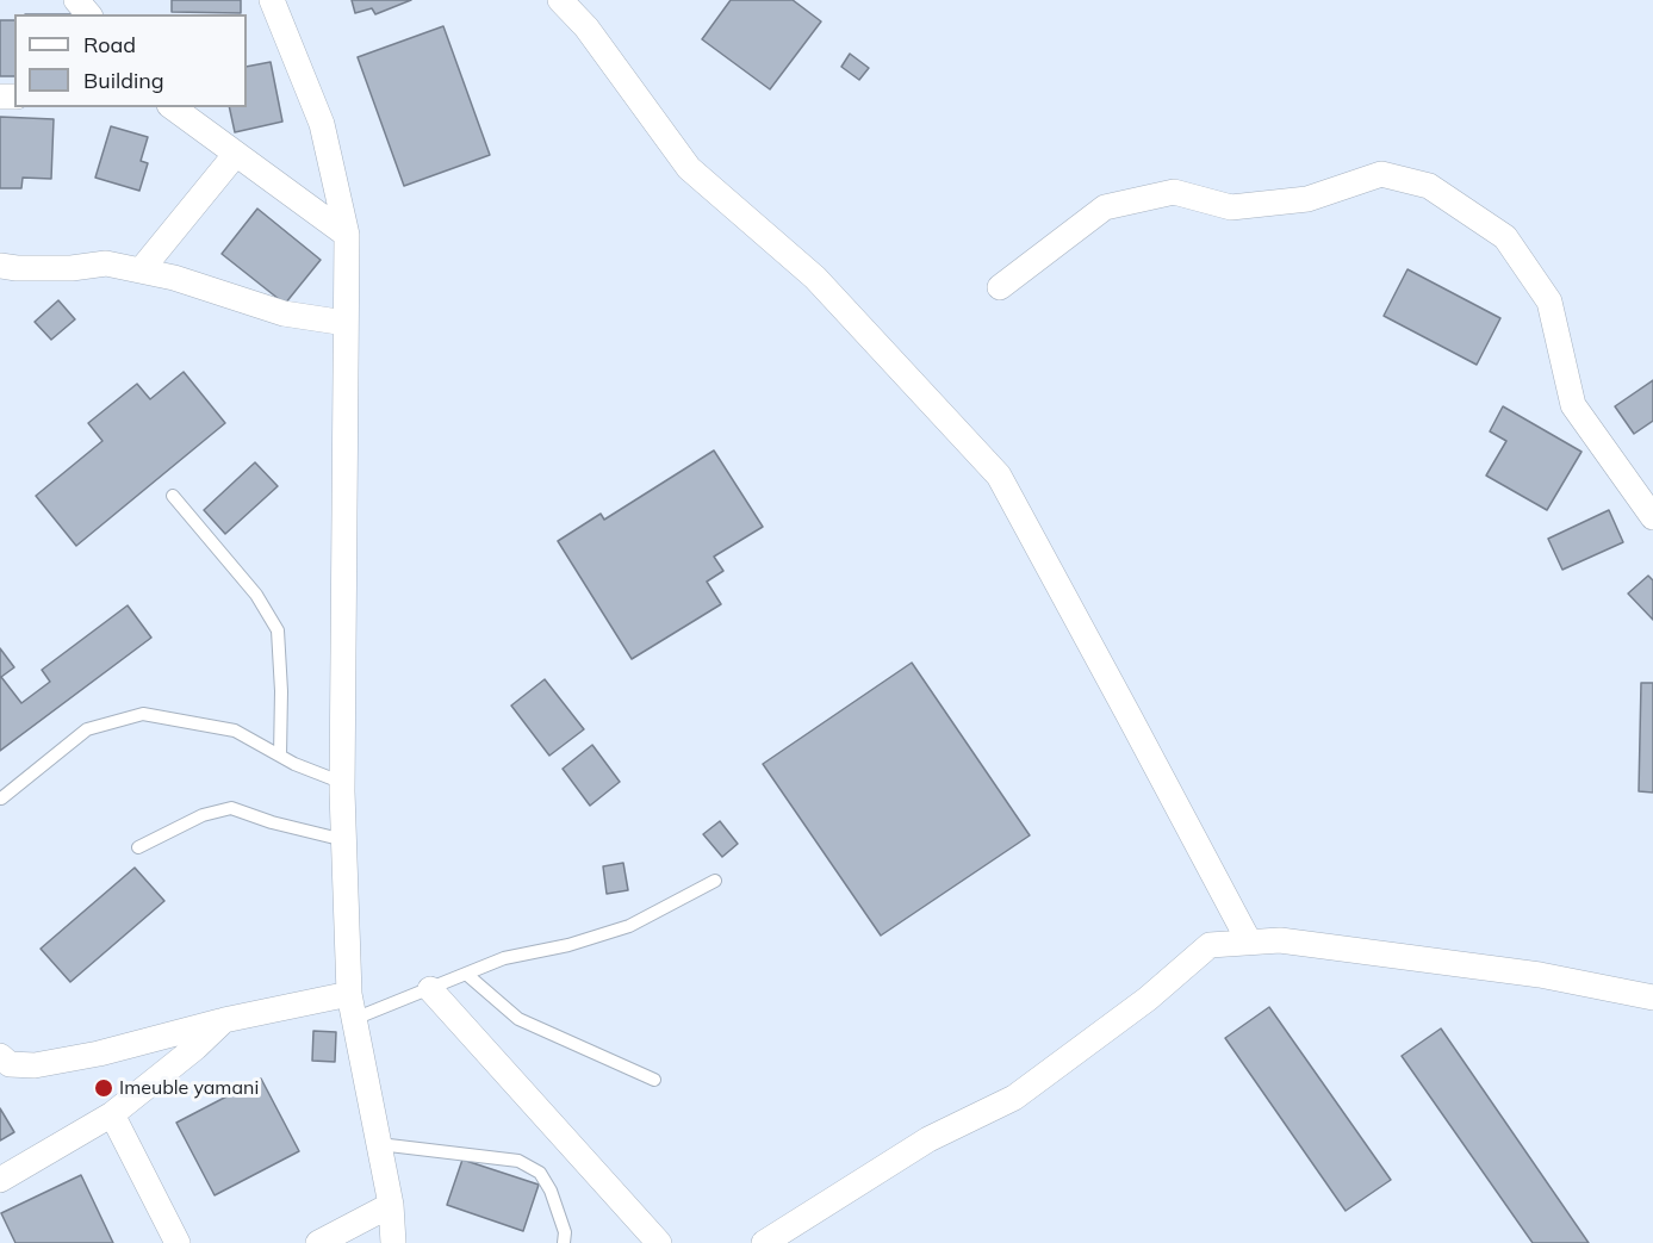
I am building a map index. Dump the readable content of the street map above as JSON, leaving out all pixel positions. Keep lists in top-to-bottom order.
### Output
{
  "places": ["Imeuble yamani"],
  "legend": ["Road", "Building"]
}
